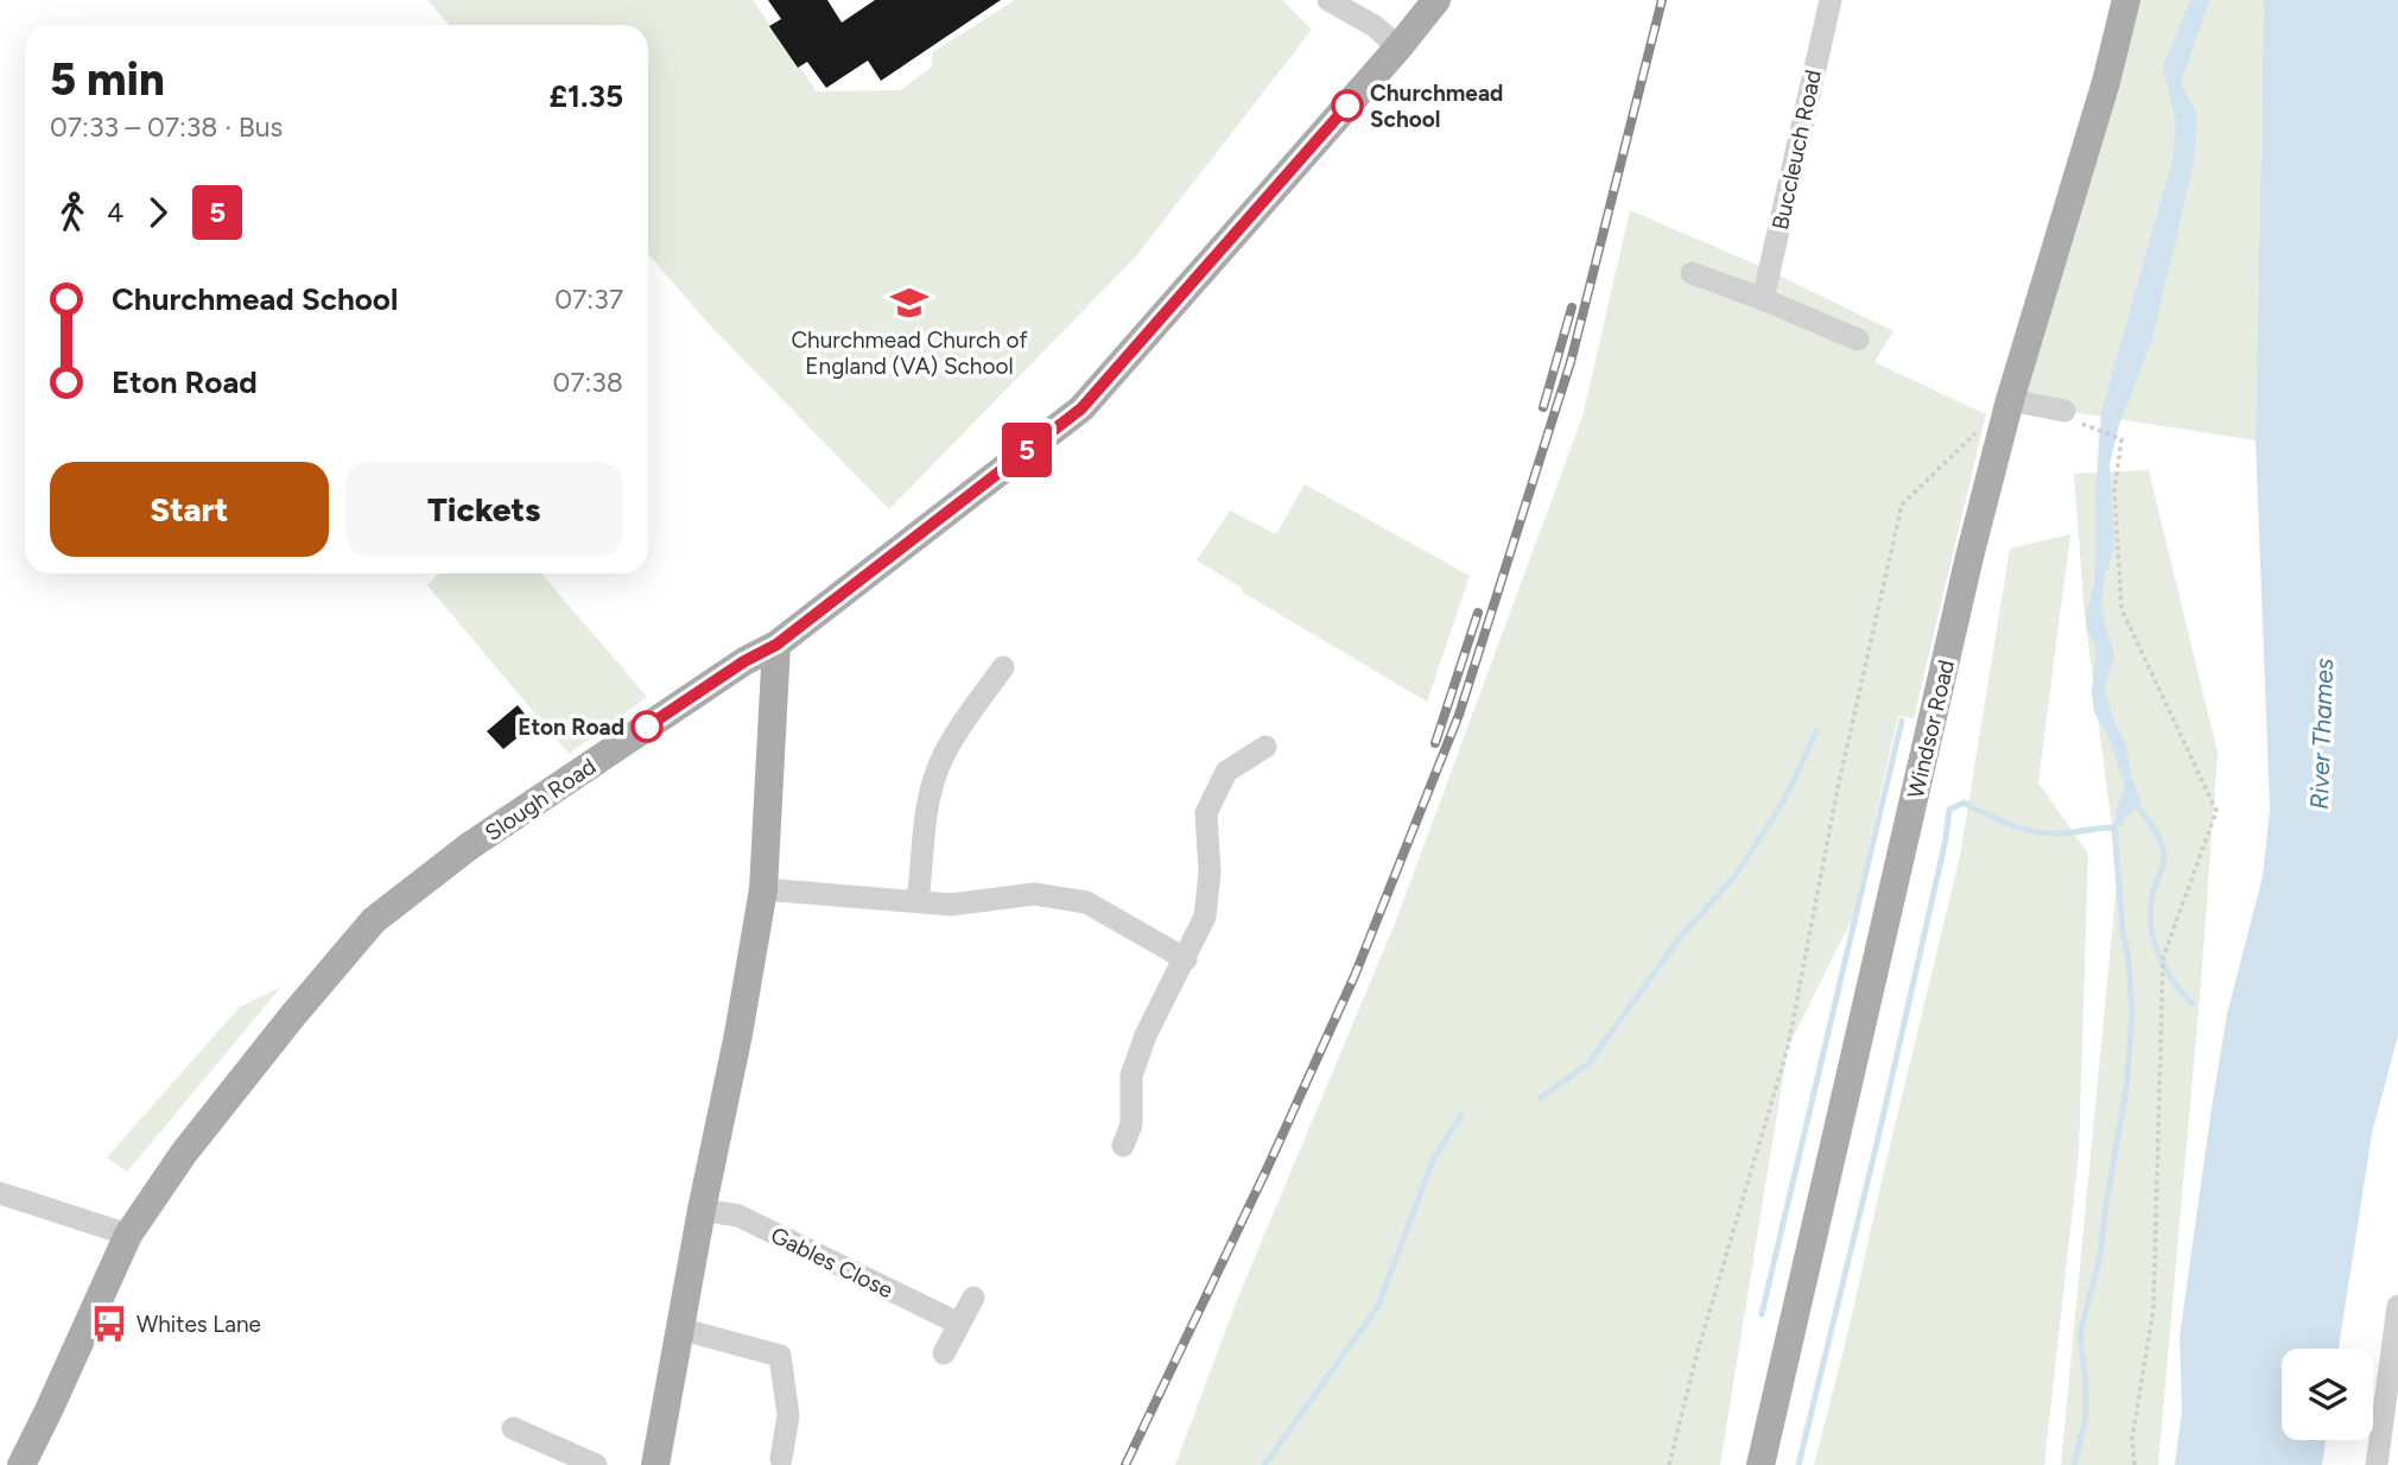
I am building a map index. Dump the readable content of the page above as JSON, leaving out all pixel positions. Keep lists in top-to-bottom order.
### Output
{
  "streets": {
    "main road": ["Windsor Road", "Slough Road"],
    "street": ["Buccleuch Road", "Gables Close"]
  },
  "water": ["River Thames"],
  "places": {
    "other": ["Churchmead School", "Eton Road"],
    "school or university": ["Churchmead Church of England (VA) School"],
    "bus stop": ["Whites Lane"]
  },
  "lines": ["bus line 5"],
  "page": {
    "on_map": "5",
    "heading": ["5 min", "07:33 – 07:38 · Bus", "£1.35"],
    "legs": ["4", "5"],
    "list": [
      {
        "name": "Churchmead School",
        "value": "07:37"
      },
      {
        "name": "Eton Road",
        "value": "07:38"
      }
    ],
    "buttons": ["Start", "Tickets"]
  }
}
